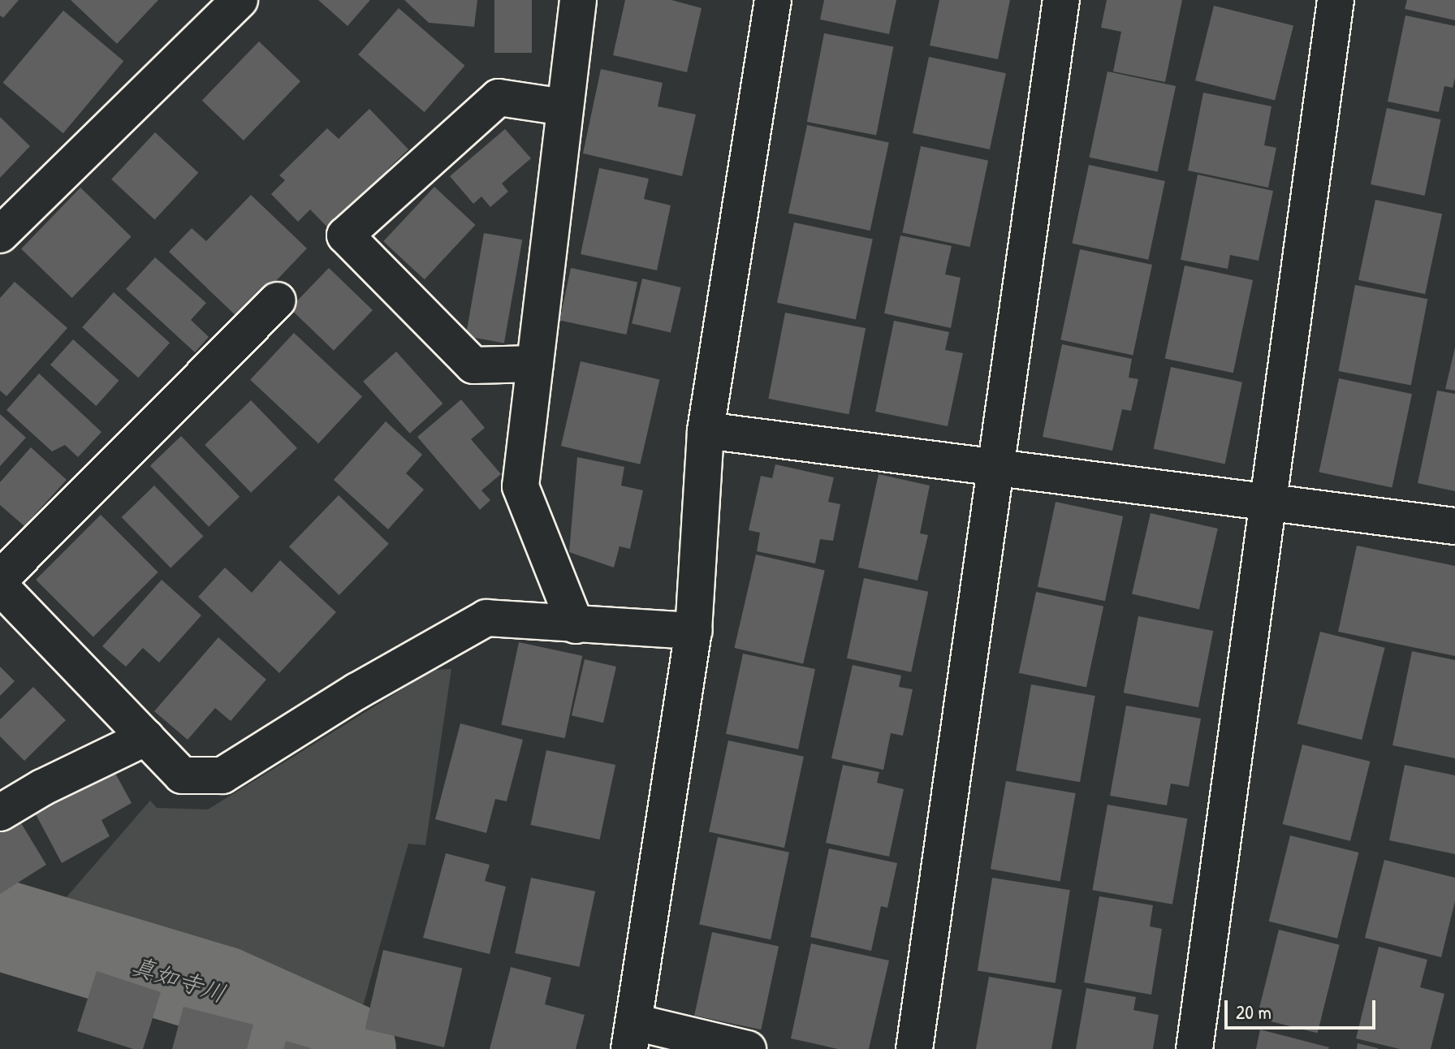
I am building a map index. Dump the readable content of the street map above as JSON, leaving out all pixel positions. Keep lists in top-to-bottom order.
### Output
{
  "water": ["真如寺川"],
  "scale_bar": "20 m"
}
